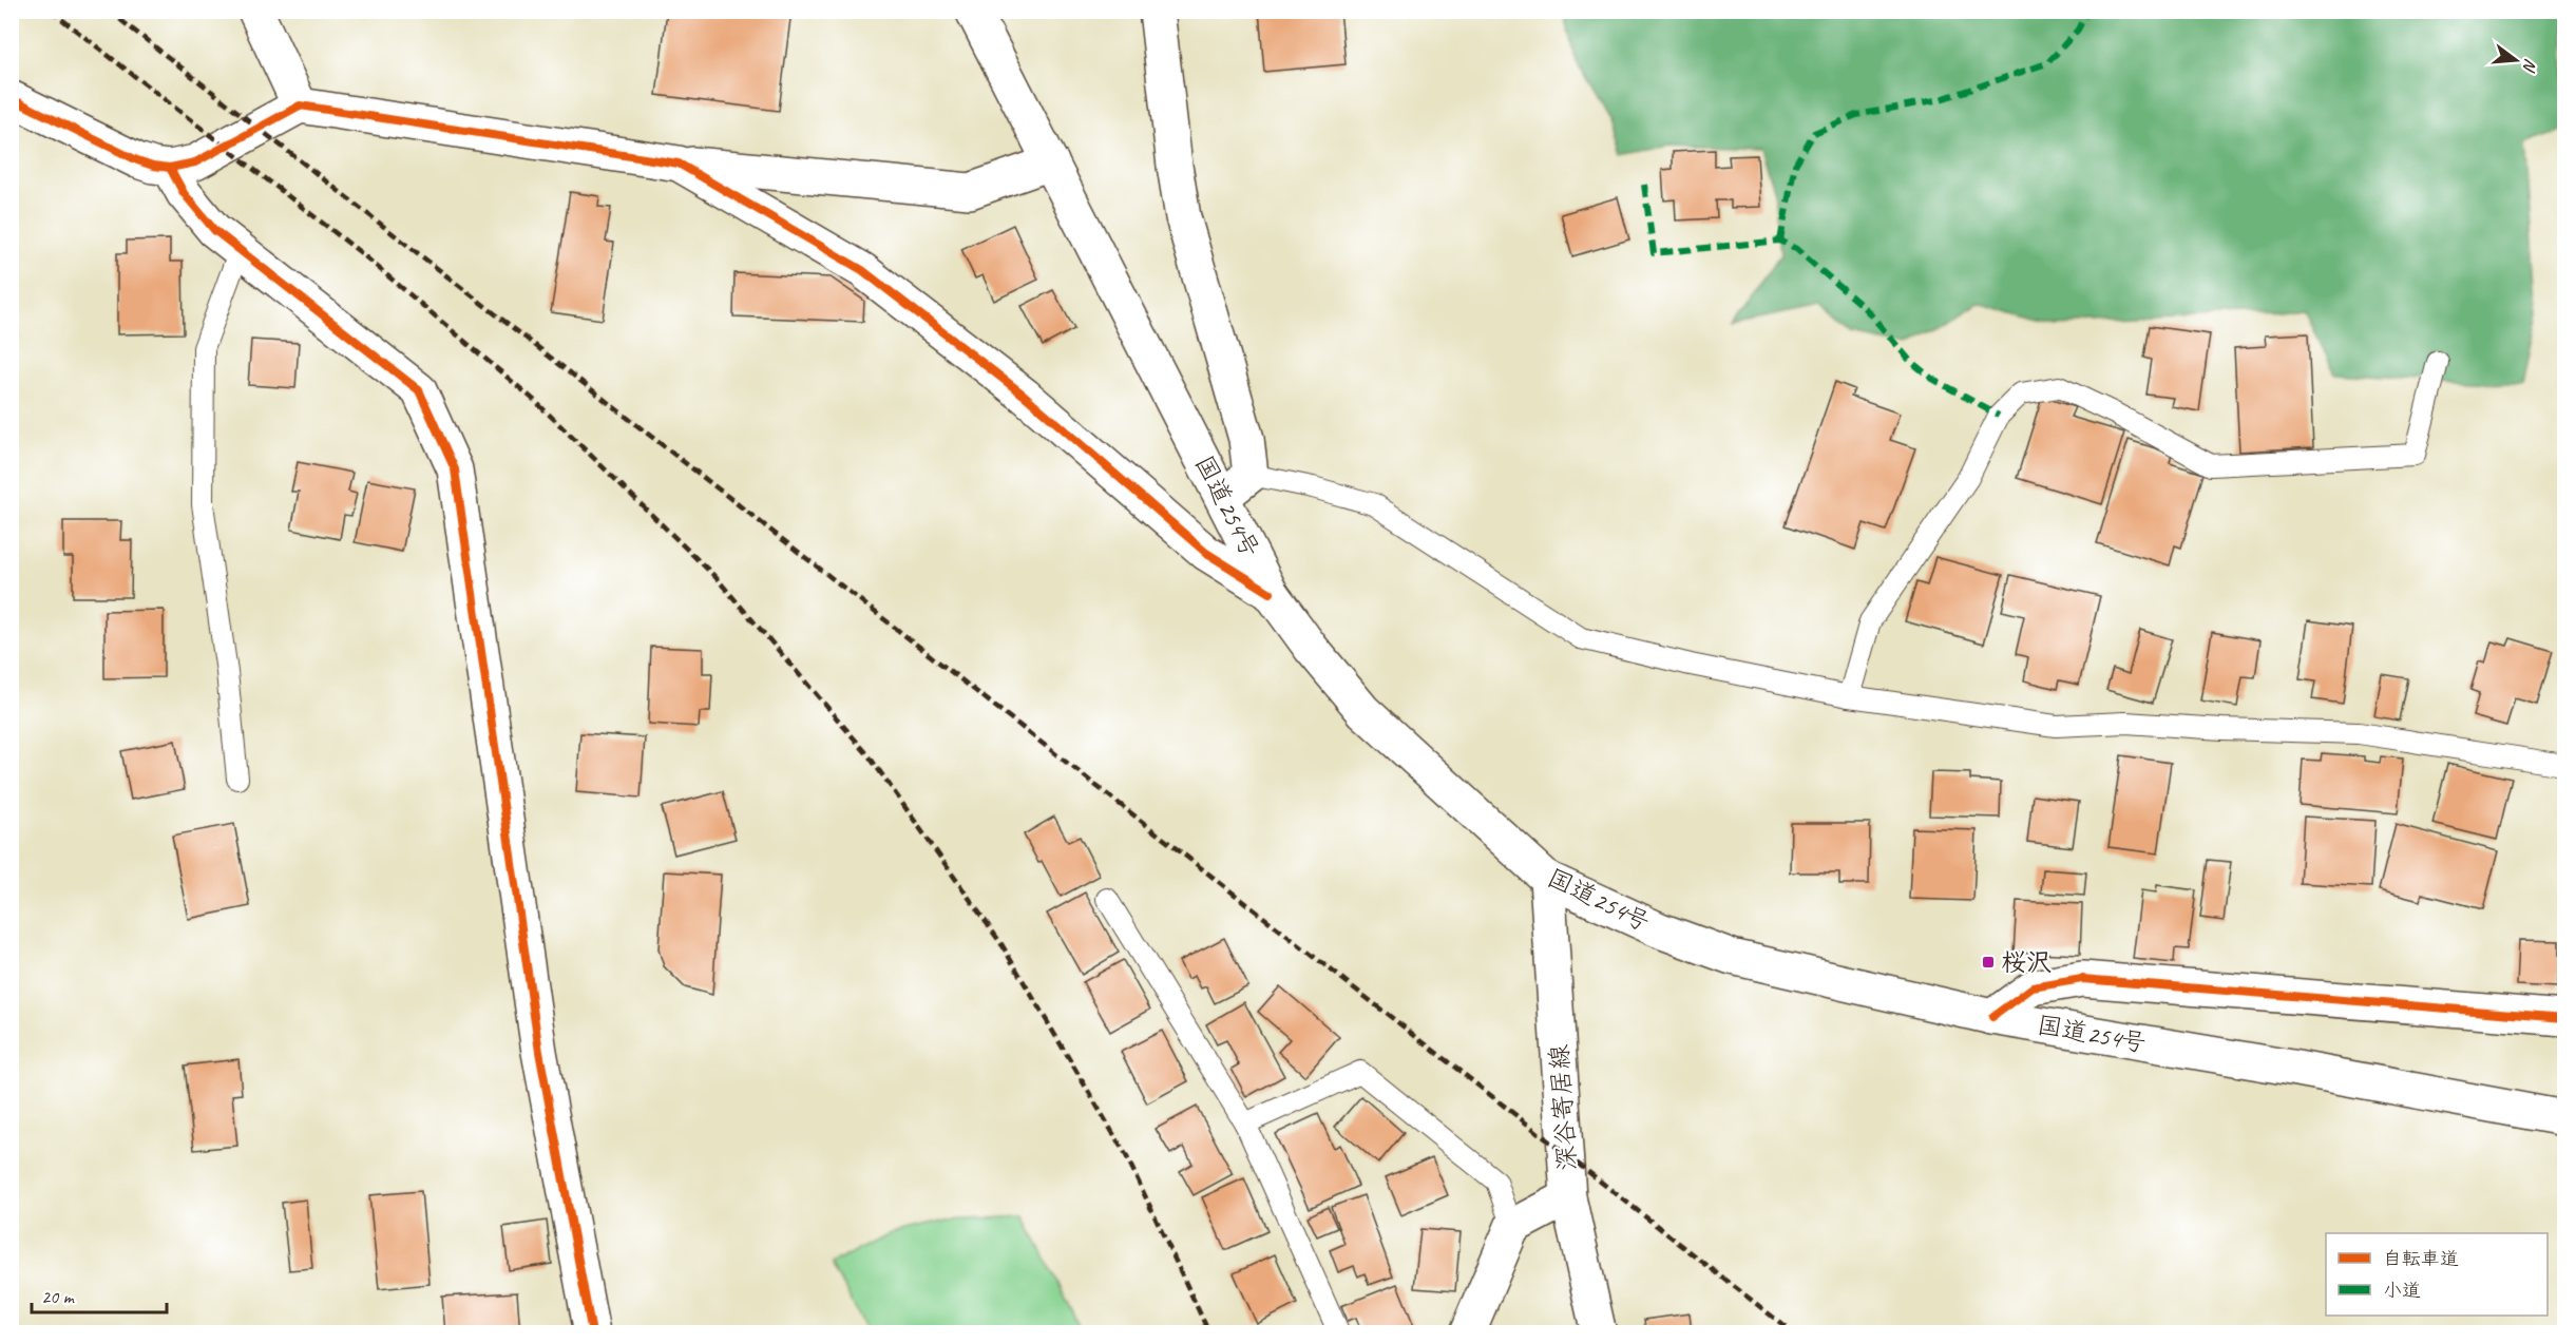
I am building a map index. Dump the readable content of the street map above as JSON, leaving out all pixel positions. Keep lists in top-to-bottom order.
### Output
{
  "streets": {
    "main road": ["国道254号", "深谷寄居線"]
  },
  "crossings": [
    ["国道254号", "深谷寄居線"]
  ],
  "places": {
    "transit": ["桜沢"]
  },
  "legend": ["自転車道", "小道"],
  "scale_bar": "20 m",
  "north": "right"
}
